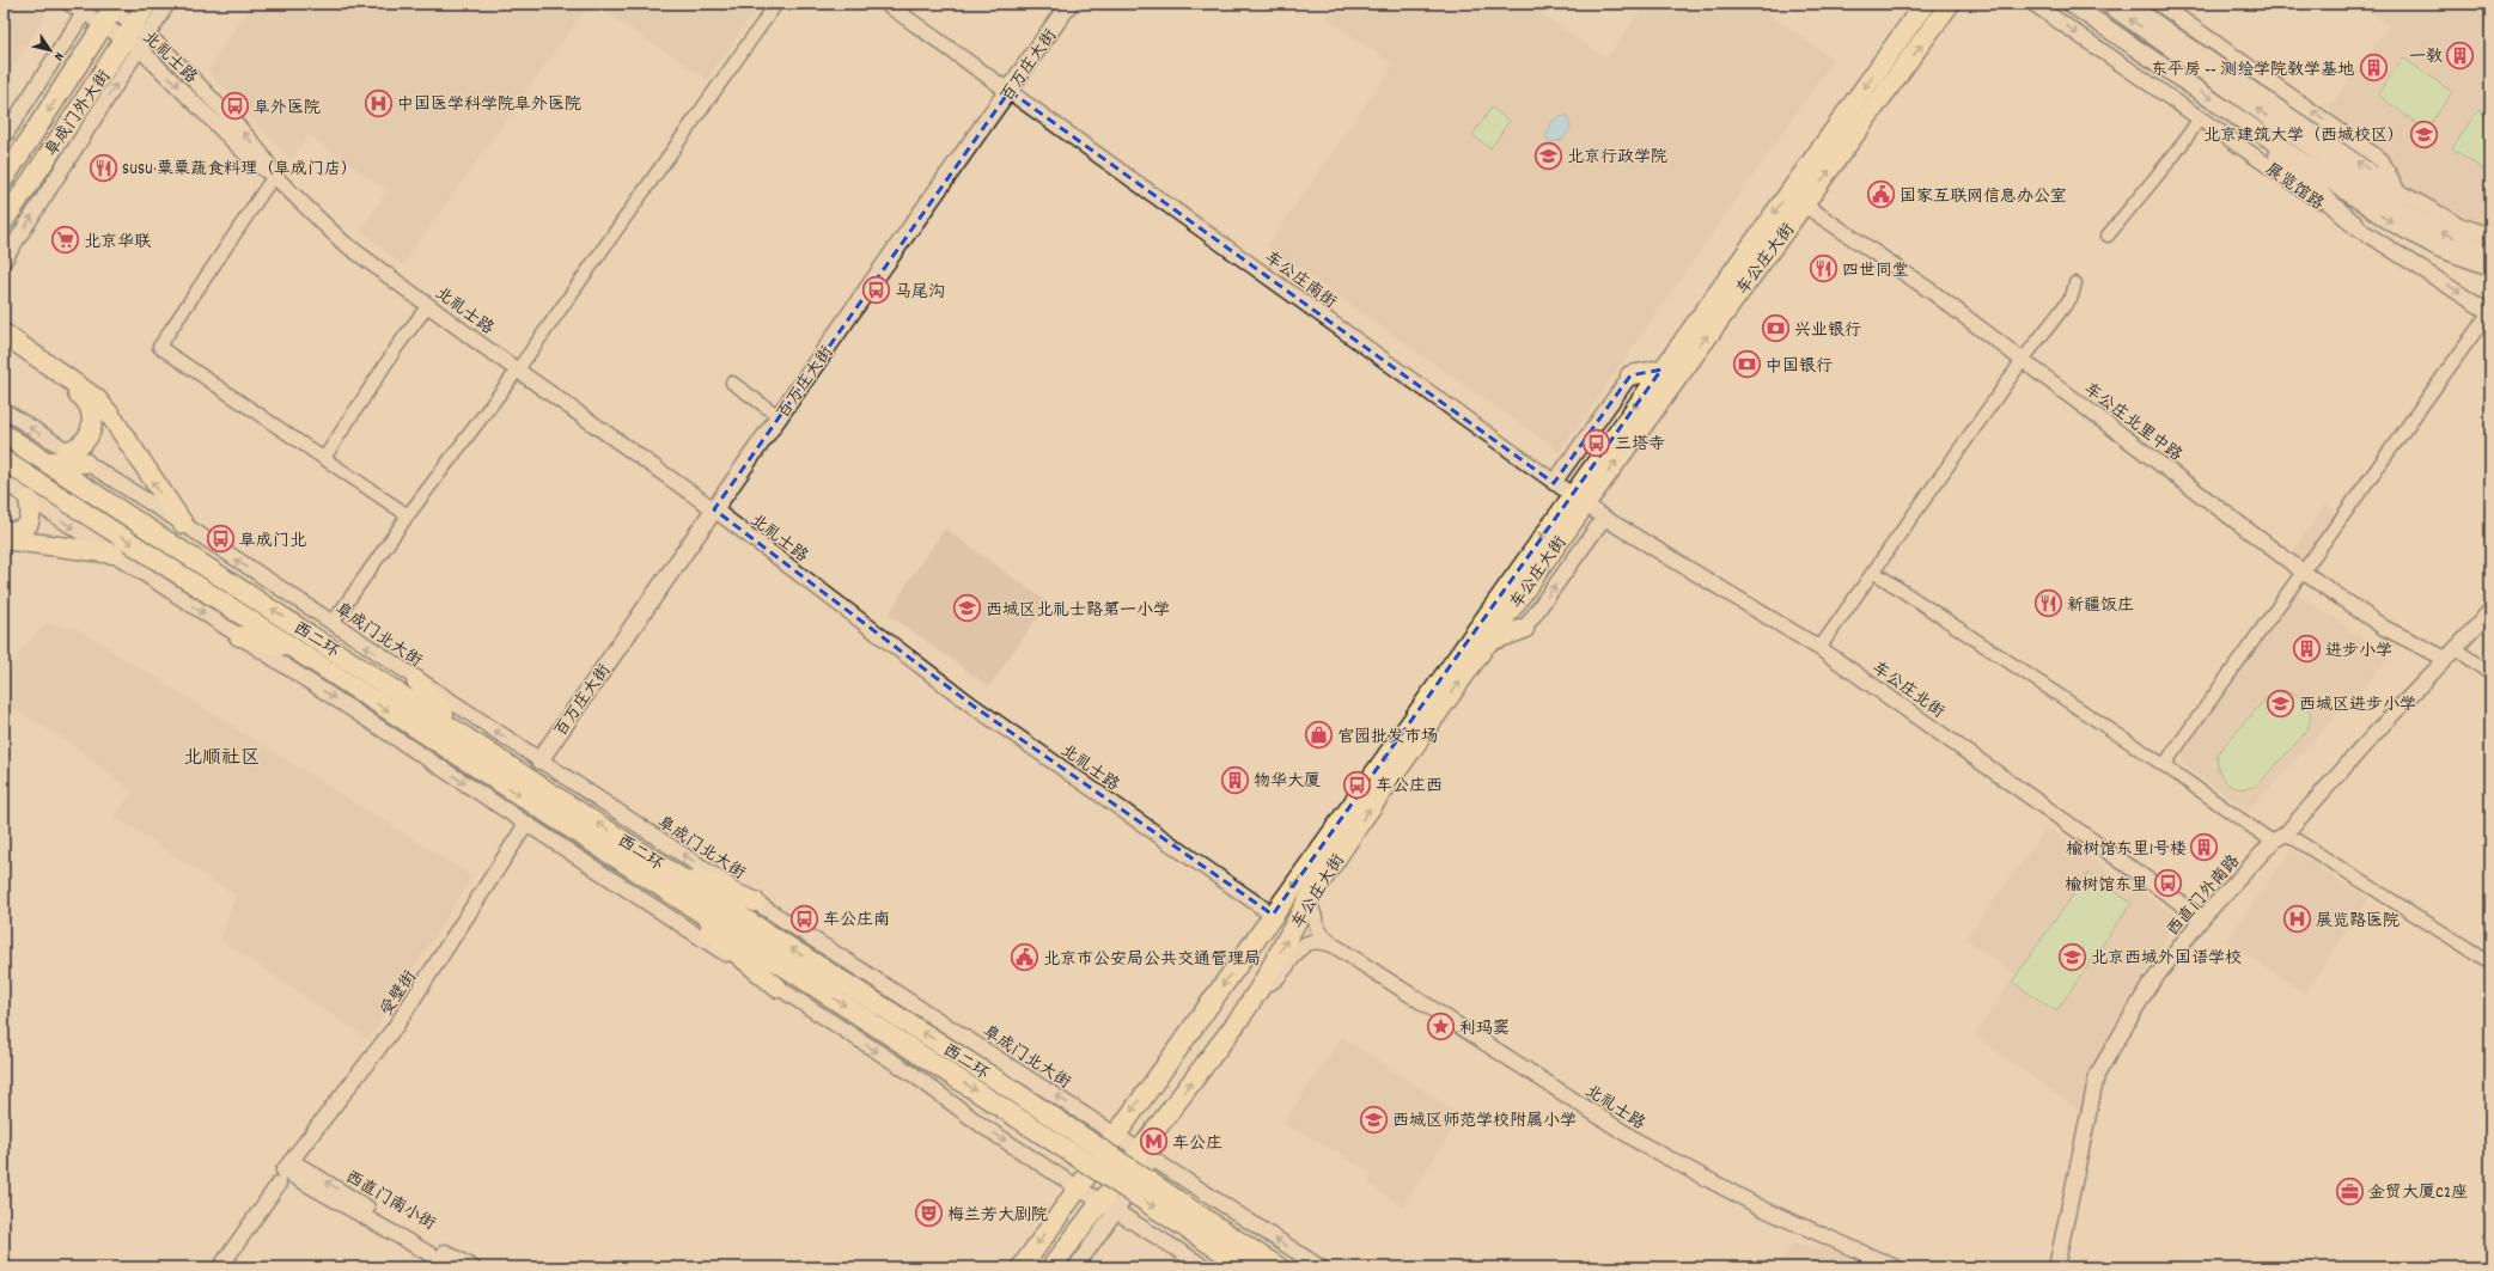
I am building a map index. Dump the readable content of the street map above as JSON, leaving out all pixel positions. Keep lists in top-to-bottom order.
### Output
{
  "streets": {
    "main road": [
      "百万庄大街",
      "阜成门外大街",
      "展览馆路",
      "车公庄大街",
      "西二环"
    ],
    "street": [
      "北礼士路",
      "车公庄南街",
      "车公庄北里中路",
      "阜成门北大街",
      "车公庄北街",
      "西直门外南路",
      "受壁街",
      "西直门南小街"
    ]
  },
  "crossings": [
    ["北礼士路", "百万庄大街"],
    ["北礼士路", "阜成门外大街"],
    ["北礼士路", "车公庄大街"],
    ["百万庄大街", "车公庄南街"],
    ["百万庄大街", "阜成门北大街"],
    ["车公庄大街", "车公庄南街"],
    ["车公庄大街", "车公庄北里中路"],
    ["车公庄大街", "阜成门北大街"],
    ["车公庄大街", "车公庄北街"],
    ["车公庄南街", "车公庄北街"],
    ["车公庄北里中路", "西直门外南路"],
    ["车公庄北街", "西直门外南路"],
    ["受壁街", "西直门南小街"]
  ],
  "districts": ["北顺社区"],
  "places": {
    "building": [
      "一教",
      "东平房 -- 测绘学院教学基地",
      "进步小学",
      "物华大厦",
      "榆树馆东里1号楼"
    ],
    "hospital": ["中国医学科学院阜外医院", "展览路医院"],
    "bus stop": [
      "阜外医院",
      "马尾沟",
      "三塔寺",
      "阜成门北",
      "车公庄西",
      "榆树馆东里",
      "车公庄南"
    ],
    "school or university": [
      "北京建筑大学（西城校区）",
      "北京行政学院",
      "西城区北礼士路第一小学",
      "西城区进步小学",
      "北京西城外国语学校",
      "西城区师范学校附属小学"
    ],
    "restaurant": ["SUSU·粟粟蔬食料理（阜成门店）", "四世同堂", "新疆饭庄"],
    "public building": ["国家互联网信息办公室", "北京市公安局公共交通管理局"],
    "supermarket": ["北京华联"],
    "bank": ["兴业银行", "中国银行"],
    "shop": ["官园批发市场"],
    "place": ["利玛窦"],
    "metro station": ["车公庄"],
    "office": ["金贸大厦C2座"],
    "theatre": ["梅兰芳大剧院"]
  },
  "north": "bottom right"
}
